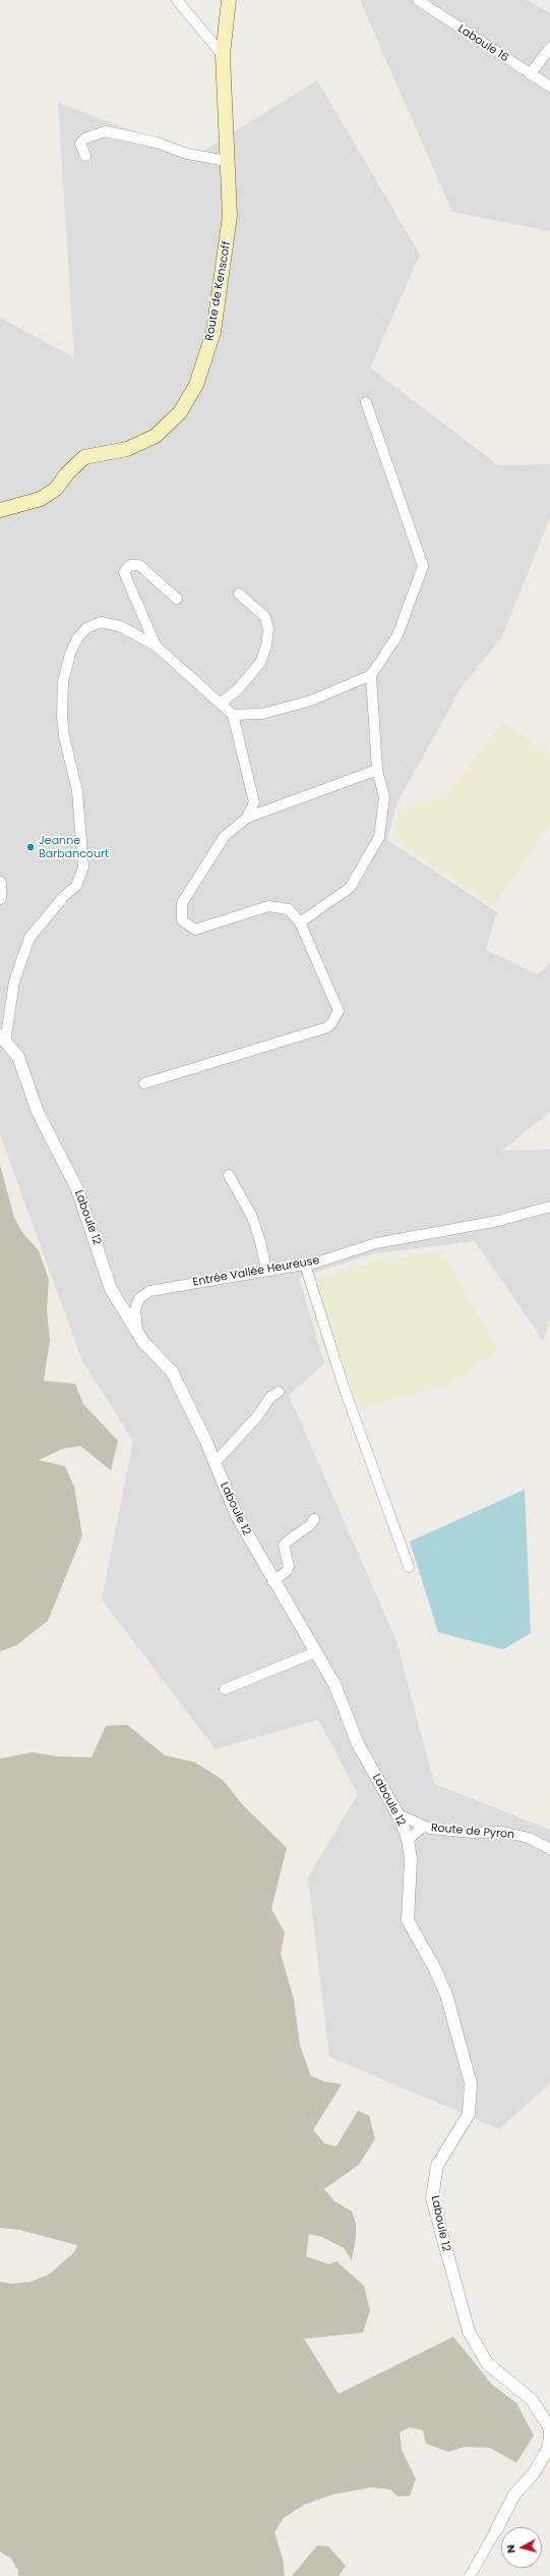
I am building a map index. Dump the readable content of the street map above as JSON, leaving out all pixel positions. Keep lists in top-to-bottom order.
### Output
{
  "streets": {
    "main road": ["Route de Kenscoff"],
    "street": [
      "Laboule 16",
      "Laboule 12",
      "Entrée Vallée Heureuse",
      "Route de Pyron"
    ]
  },
  "crossings": [
    ["Laboule 12", "Entrée Vallée Heureuse"],
    ["Laboule 12", "Route de Pyron"]
  ],
  "places": ["Jeanne Barbancourt"],
  "north": "left"
}
